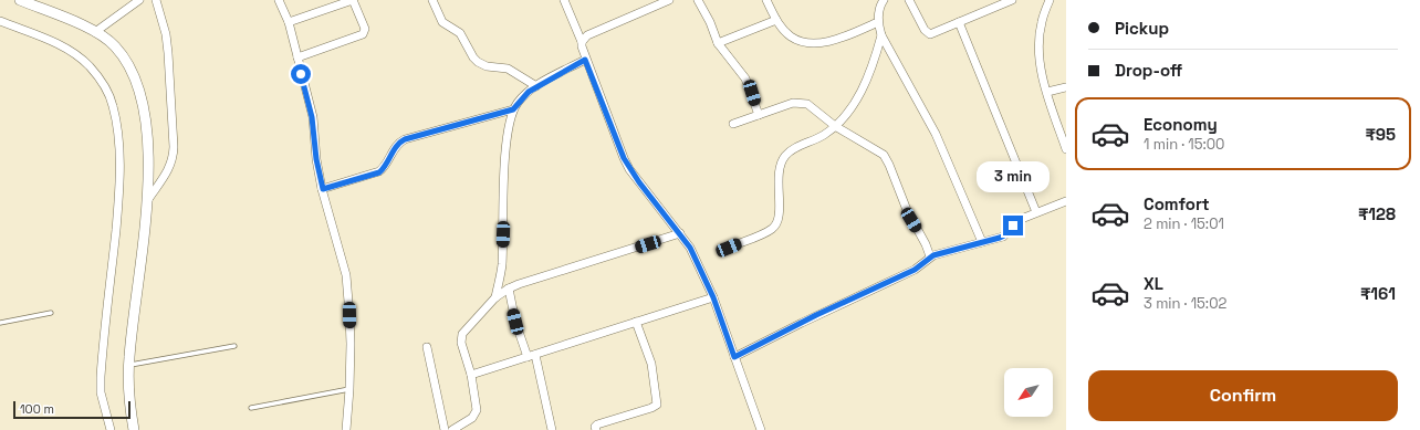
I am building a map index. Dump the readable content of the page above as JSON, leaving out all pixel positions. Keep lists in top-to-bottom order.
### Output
{
  "scale_bar": "100 m",
  "north": "bottom left",
  "page": {
    "banner": ["Pickup", "Drop-off"],
    "list": [
      {
        "name": "Economy",
        "note": "1 min · 15:00",
        "value": "₹95"
      },
      {
        "name": "Comfort",
        "note": "2 min · 15:01",
        "value": "₹128"
      },
      {
        "name": "XL",
        "note": "3 min · 15:02",
        "value": "₹161"
      }
    ],
    "bubble": "3 min",
    "buttons": "Confirm",
    "scale": "100 m"
  }
}
